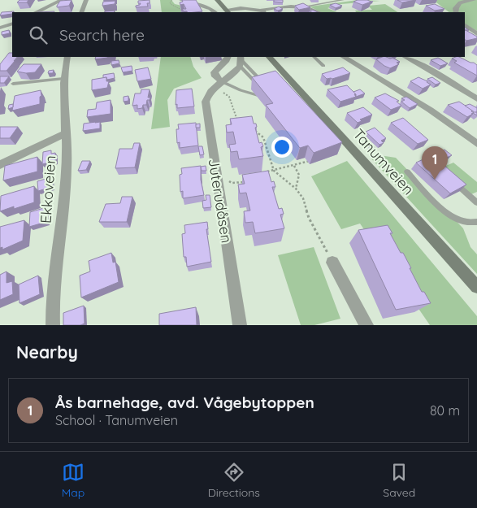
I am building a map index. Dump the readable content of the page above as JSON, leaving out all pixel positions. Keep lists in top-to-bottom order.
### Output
{
  "streets": {
    "main road": ["Tanumveien"],
    "street": ["Ekkoveien", "Juterudåsen"]
  },
  "page": {
    "search": "Search here",
    "pins": "1",
    "heading": "Nearby",
    "list": [
      {
        "mark": "1",
        "name": "Ås barnehage, avd. Vågebytoppen",
        "note": "School · Tanumveien",
        "value": "80 m"
      }
    ],
    "nav": ["Map", "Directions", "Saved"]
  }
}
